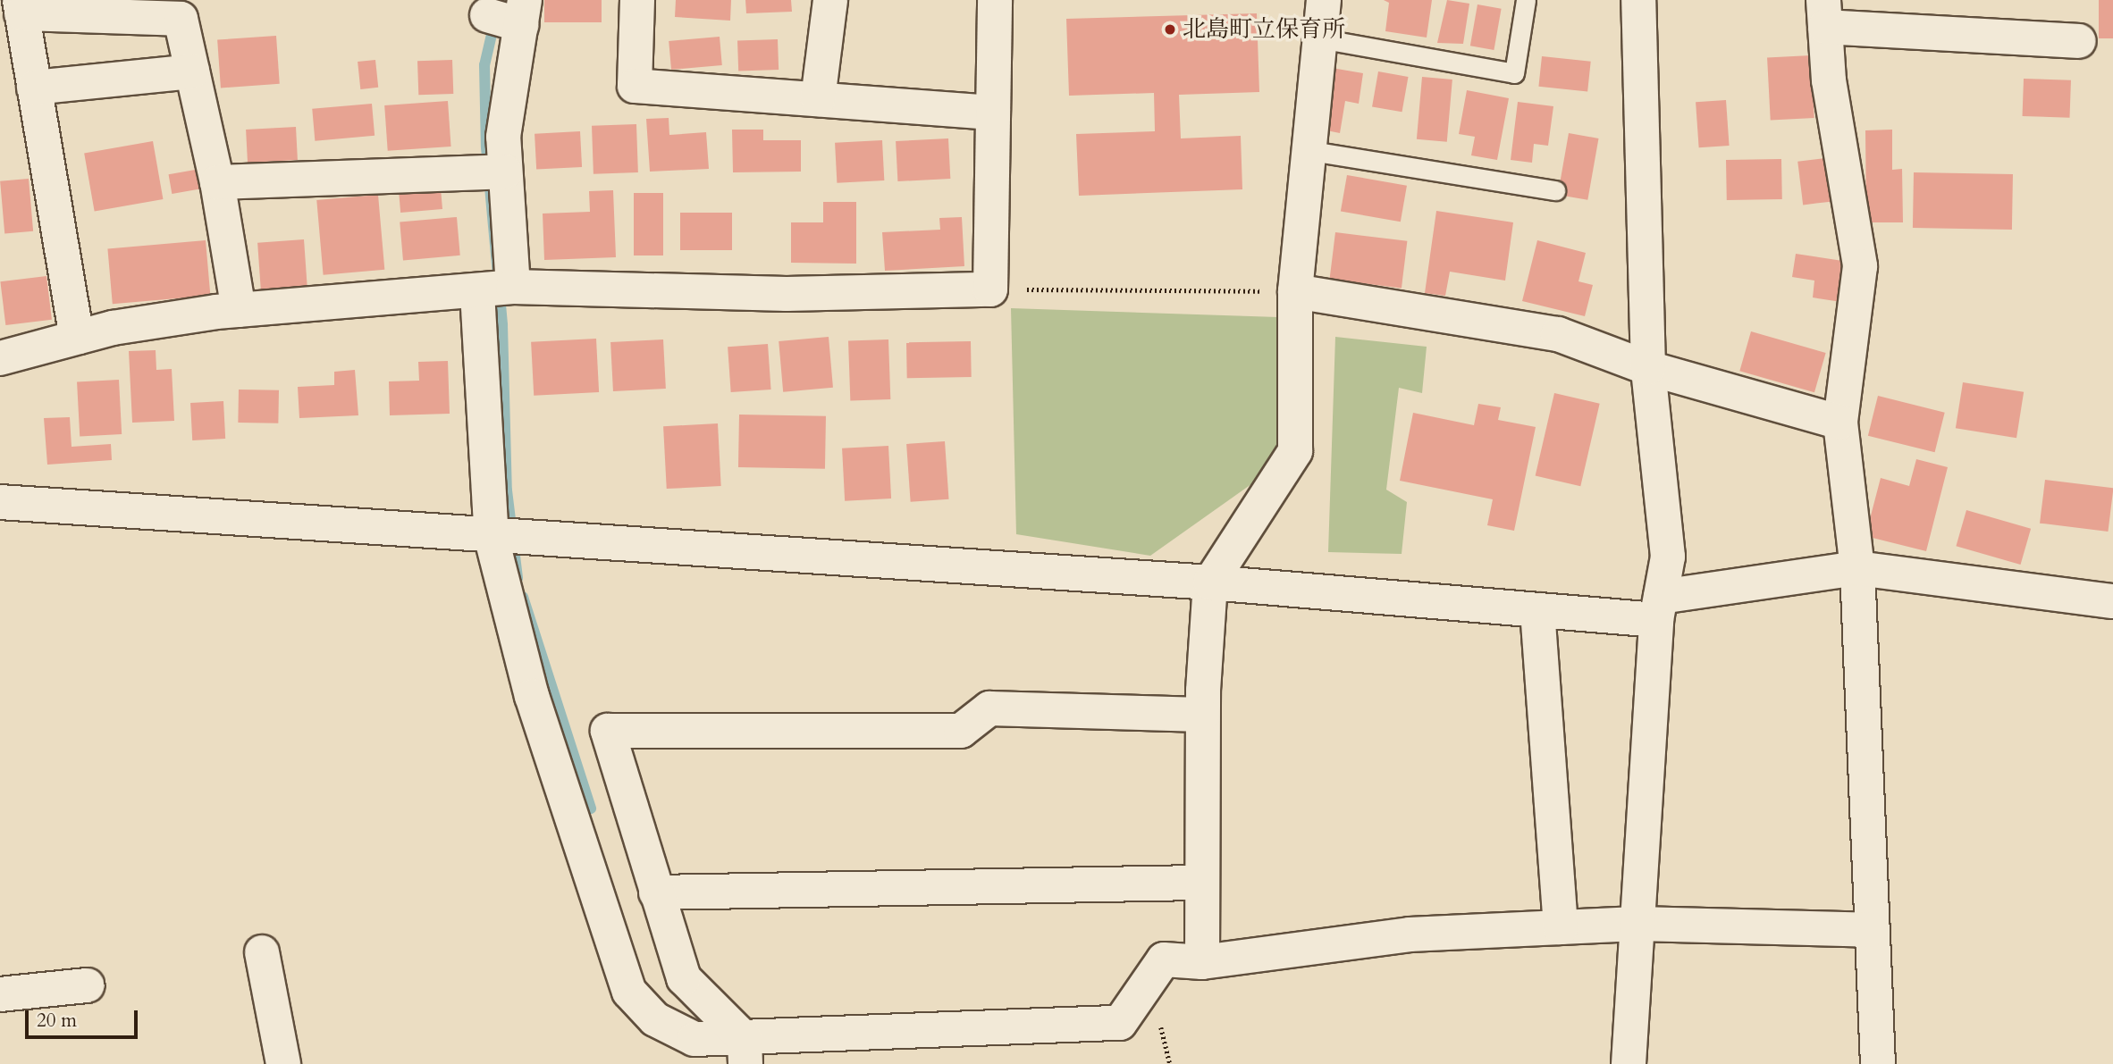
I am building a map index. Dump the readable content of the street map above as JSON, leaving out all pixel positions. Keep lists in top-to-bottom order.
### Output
{
  "places": ["北島町立保育所"],
  "scale_bar": "20 m"
}
